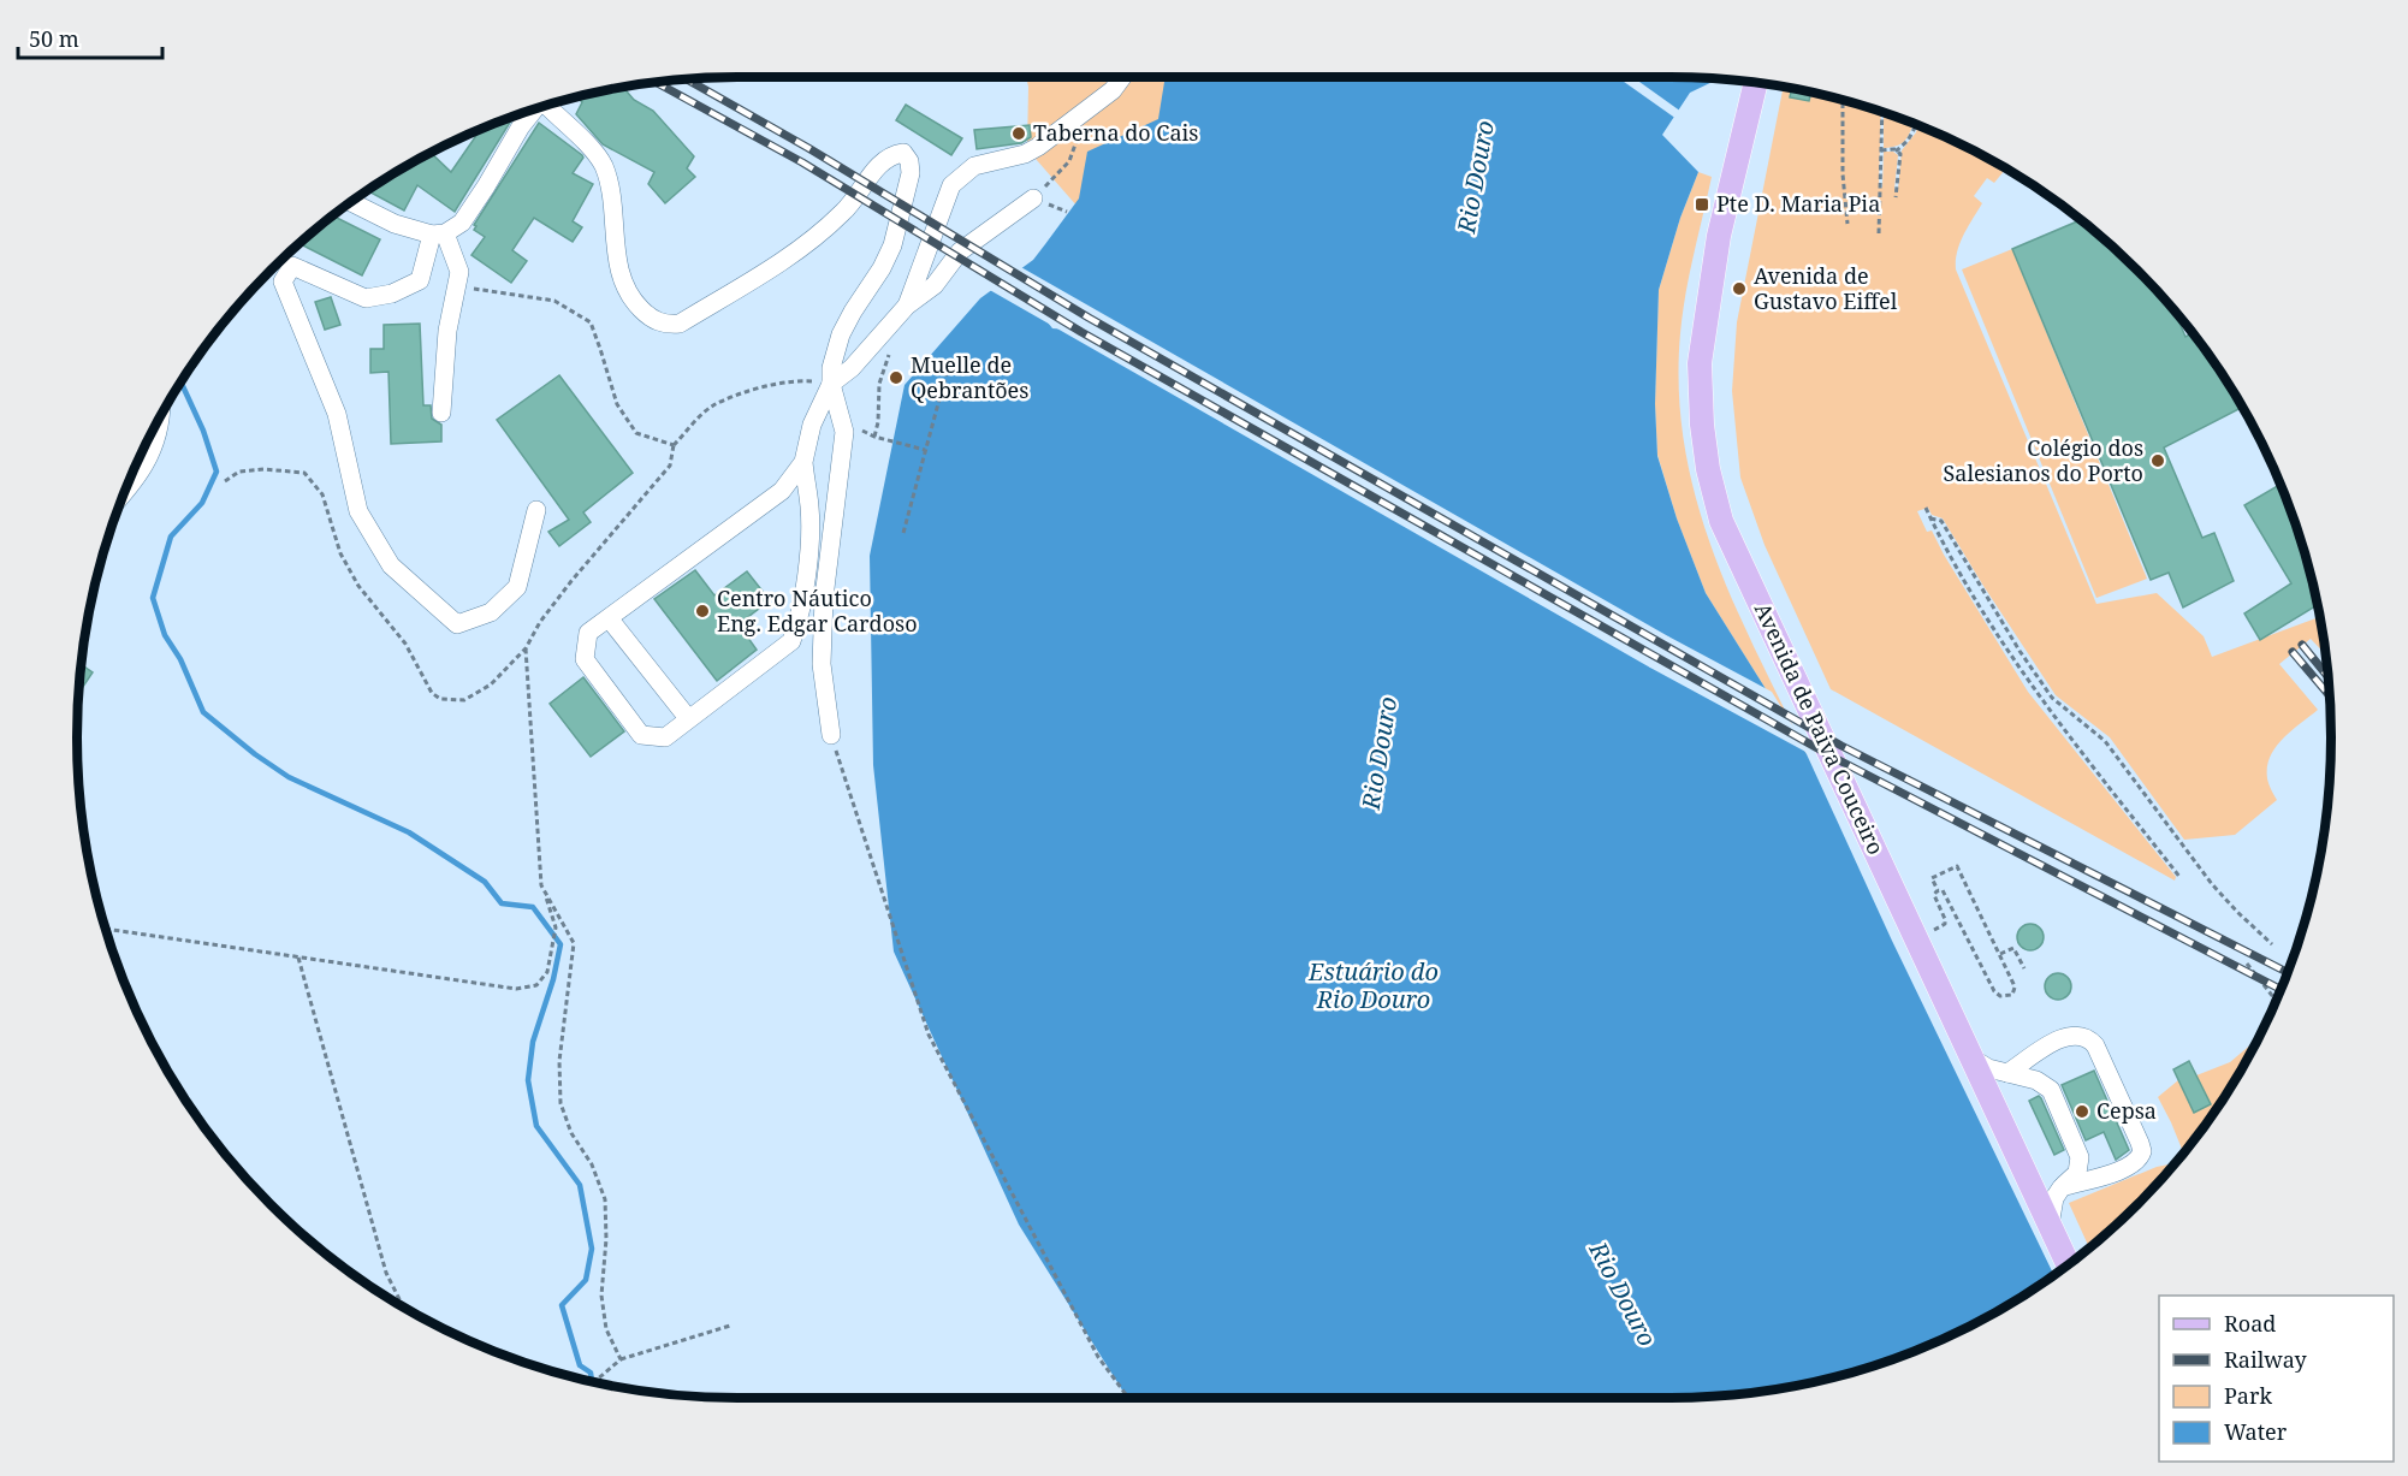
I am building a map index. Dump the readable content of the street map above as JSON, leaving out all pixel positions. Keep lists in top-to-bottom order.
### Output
{
  "streets": {
    "main road": ["Avenida de Paiva Couceiro"]
  },
  "water": ["Rio Douro", "Estuário do Rio Douro"],
  "places": {
    "other": [
      "Taberna do Cais",
      "Avenida de Gustavo Eiffel",
      "Muelle de Qebrantões",
      "Colégio dos Salesianos do Porto",
      "Centro Náutico Eng. Edgar Cardoso",
      "Cepsa"
    ],
    "transit": ["Pte D. Maria Pia"]
  },
  "legend": [
    "Road",
    "Railway",
    "Park",
    "Water"
  ],
  "scale_bar": "50 m"
}
